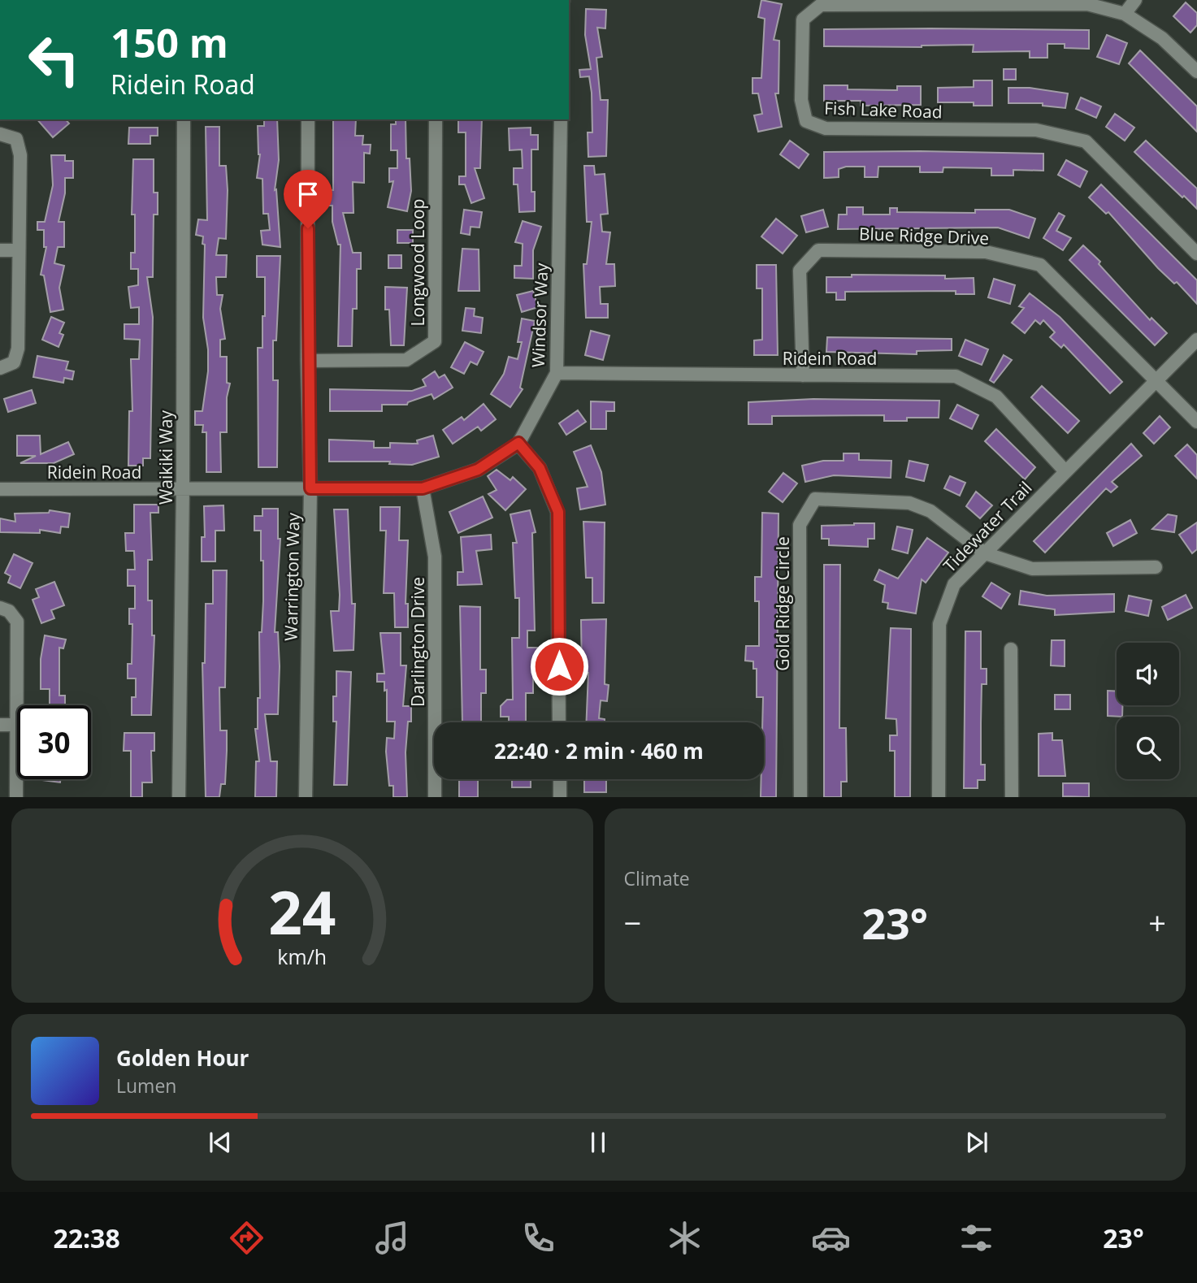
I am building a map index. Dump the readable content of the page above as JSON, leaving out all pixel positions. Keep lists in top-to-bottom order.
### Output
{
  "streets": {
    "street": [
      "Fish Lake Road",
      "Blue Ridge Drive",
      "Longwood Loop",
      "Windsor Way",
      "Ridein Road",
      "Waikiki Way",
      "Tidewater Trail",
      "Warrington Way",
      "Gold Ridge Circle",
      "Darlington Drive"
    ]
  },
  "crossings": [
    ["Blue Ridge Drive", "Ridein Road"],
    ["Blue Ridge Drive", "Tidewater Trail"],
    ["Longwood Loop", "Warrington Way"],
    ["Windsor Way", "Ridein Road"],
    ["Ridein Road", "Waikiki Way"],
    ["Ridein Road", "Tidewater Trail"],
    ["Ridein Road", "Warrington Way"],
    ["Ridein Road", "Darlington Drive"],
    ["Tidewater Trail", "Gold Ridge Circle"]
  ],
  "page": {
    "turn": ["150 m", "Ridein Road"],
    "limit": "30",
    "trip": "22:40 · 2 min · 460 m",
    "tile": "Climate",
    "heat": ["−", "23°", "+"],
    "song": ["Golden Hour", "Lumen"],
    "tabs": ["22:38", "23°"],
    "gauge": ["24", "km/h"]
  }
}
